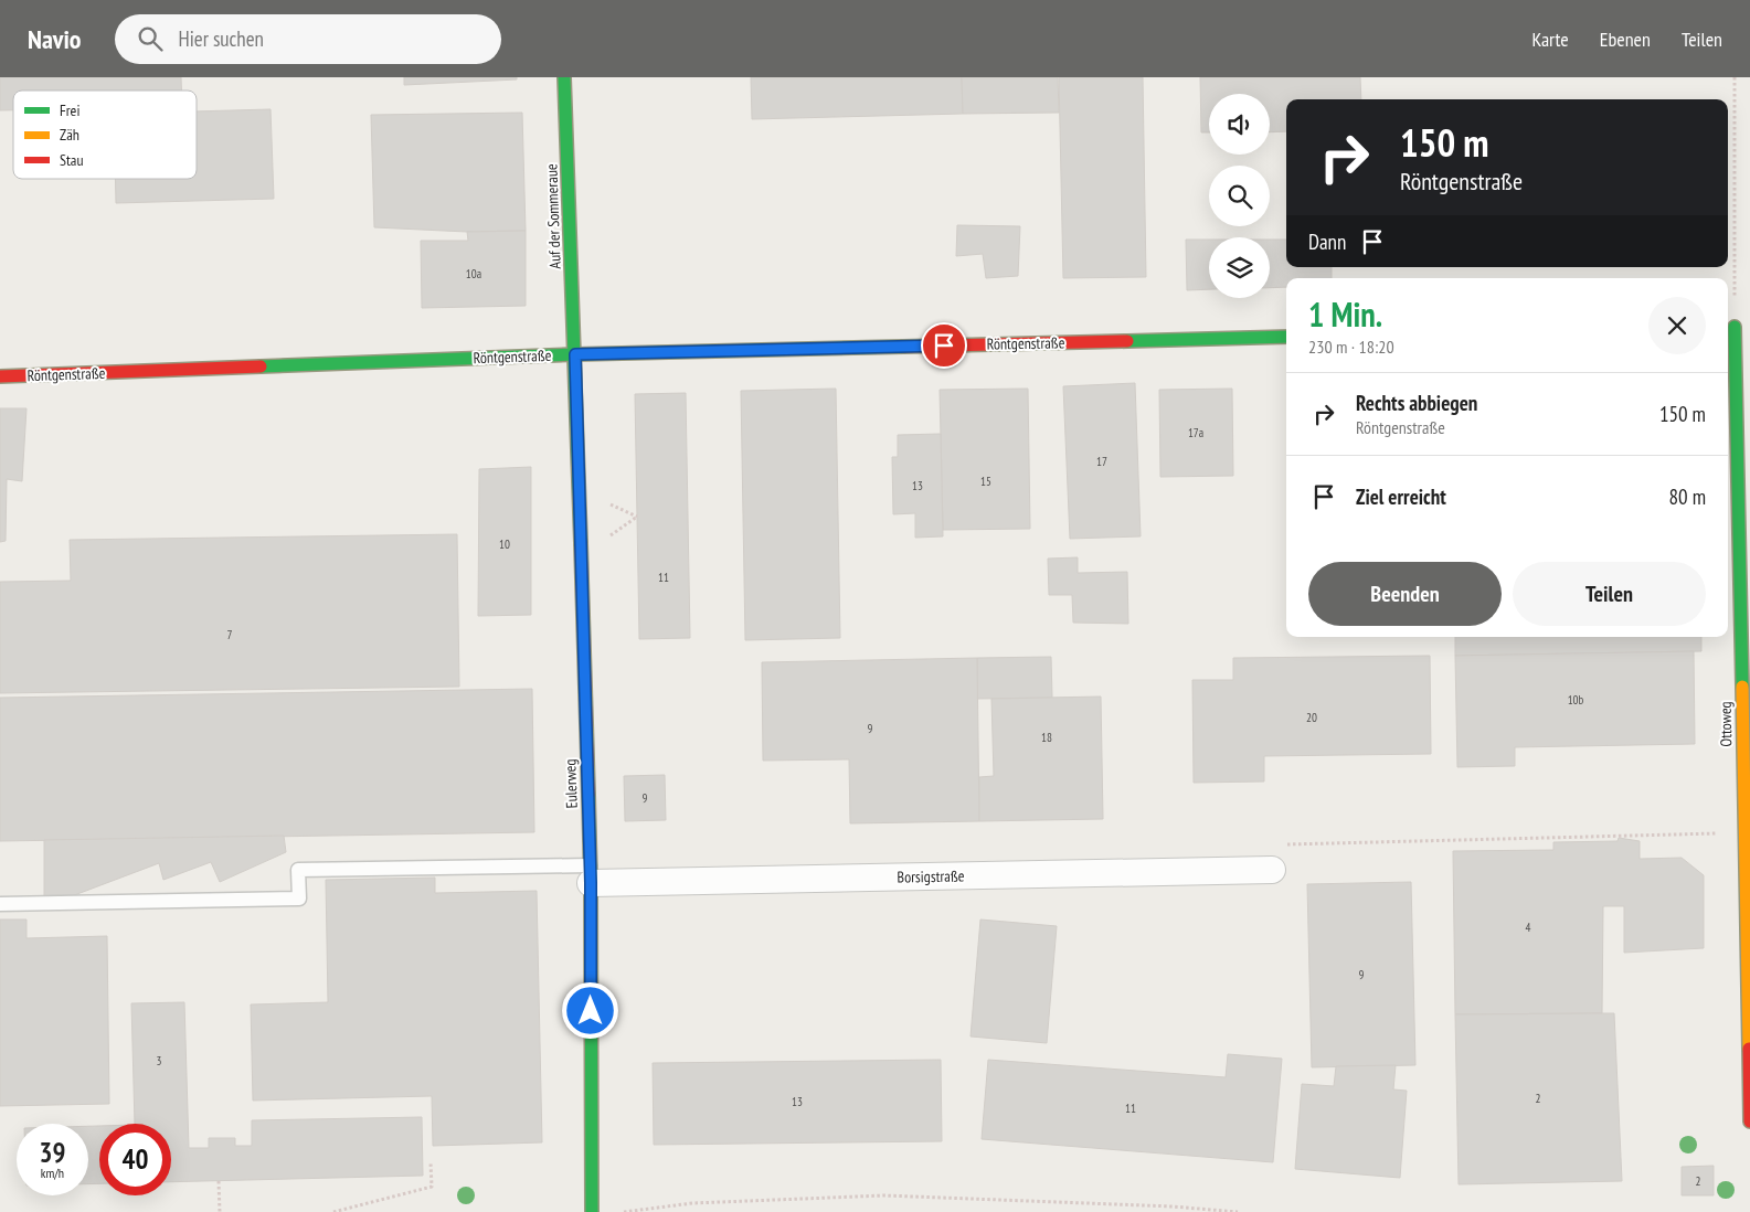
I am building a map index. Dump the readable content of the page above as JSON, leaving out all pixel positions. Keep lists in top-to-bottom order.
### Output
{
  "streets": {
    "street": [
      "Auf der Sommeraue",
      "Röntgenstraße",
      "Ottoweg",
      "Eulerweg",
      "Borsigstraße"
    ]
  },
  "crossings": [
    ["Auf der Sommeraue", "Röntgenstraße"],
    ["Auf der Sommeraue", "Eulerweg"],
    ["Röntgenstraße", "Eulerweg"],
    ["Eulerweg", "Borsigstraße"]
  ],
  "house_numbers": [
    "10a",
    "17a",
    "17",
    "15",
    "13",
    "10",
    "11",
    "7",
    "10b",
    "20",
    "9",
    "18",
    "9",
    "4",
    "9",
    "3",
    "2",
    "13",
    "11",
    "2"
  ],
  "legend": ["Frei", "Zäh", "Stau"],
  "page": {
    "header": "Navio",
    "search": "Hier suchen",
    "nav": ["Karte", "Ebenen", "Teilen"],
    "turn": ["150 m", "Röntgenstraße"],
    "then": "Dann",
    "heading": ["1 Min.", "230 m · 18:20"],
    "list": [
      {
        "name": "Rechts abbiegen",
        "note": "Röntgenstraße",
        "value": "150 m"
      },
      {
        "name": "Ziel erreicht",
        "value": "80 m"
      }
    ],
    "buttons": ["Beenden", "Teilen"],
    "speed": "39 km/h",
    "limit": "40"
  }
}
